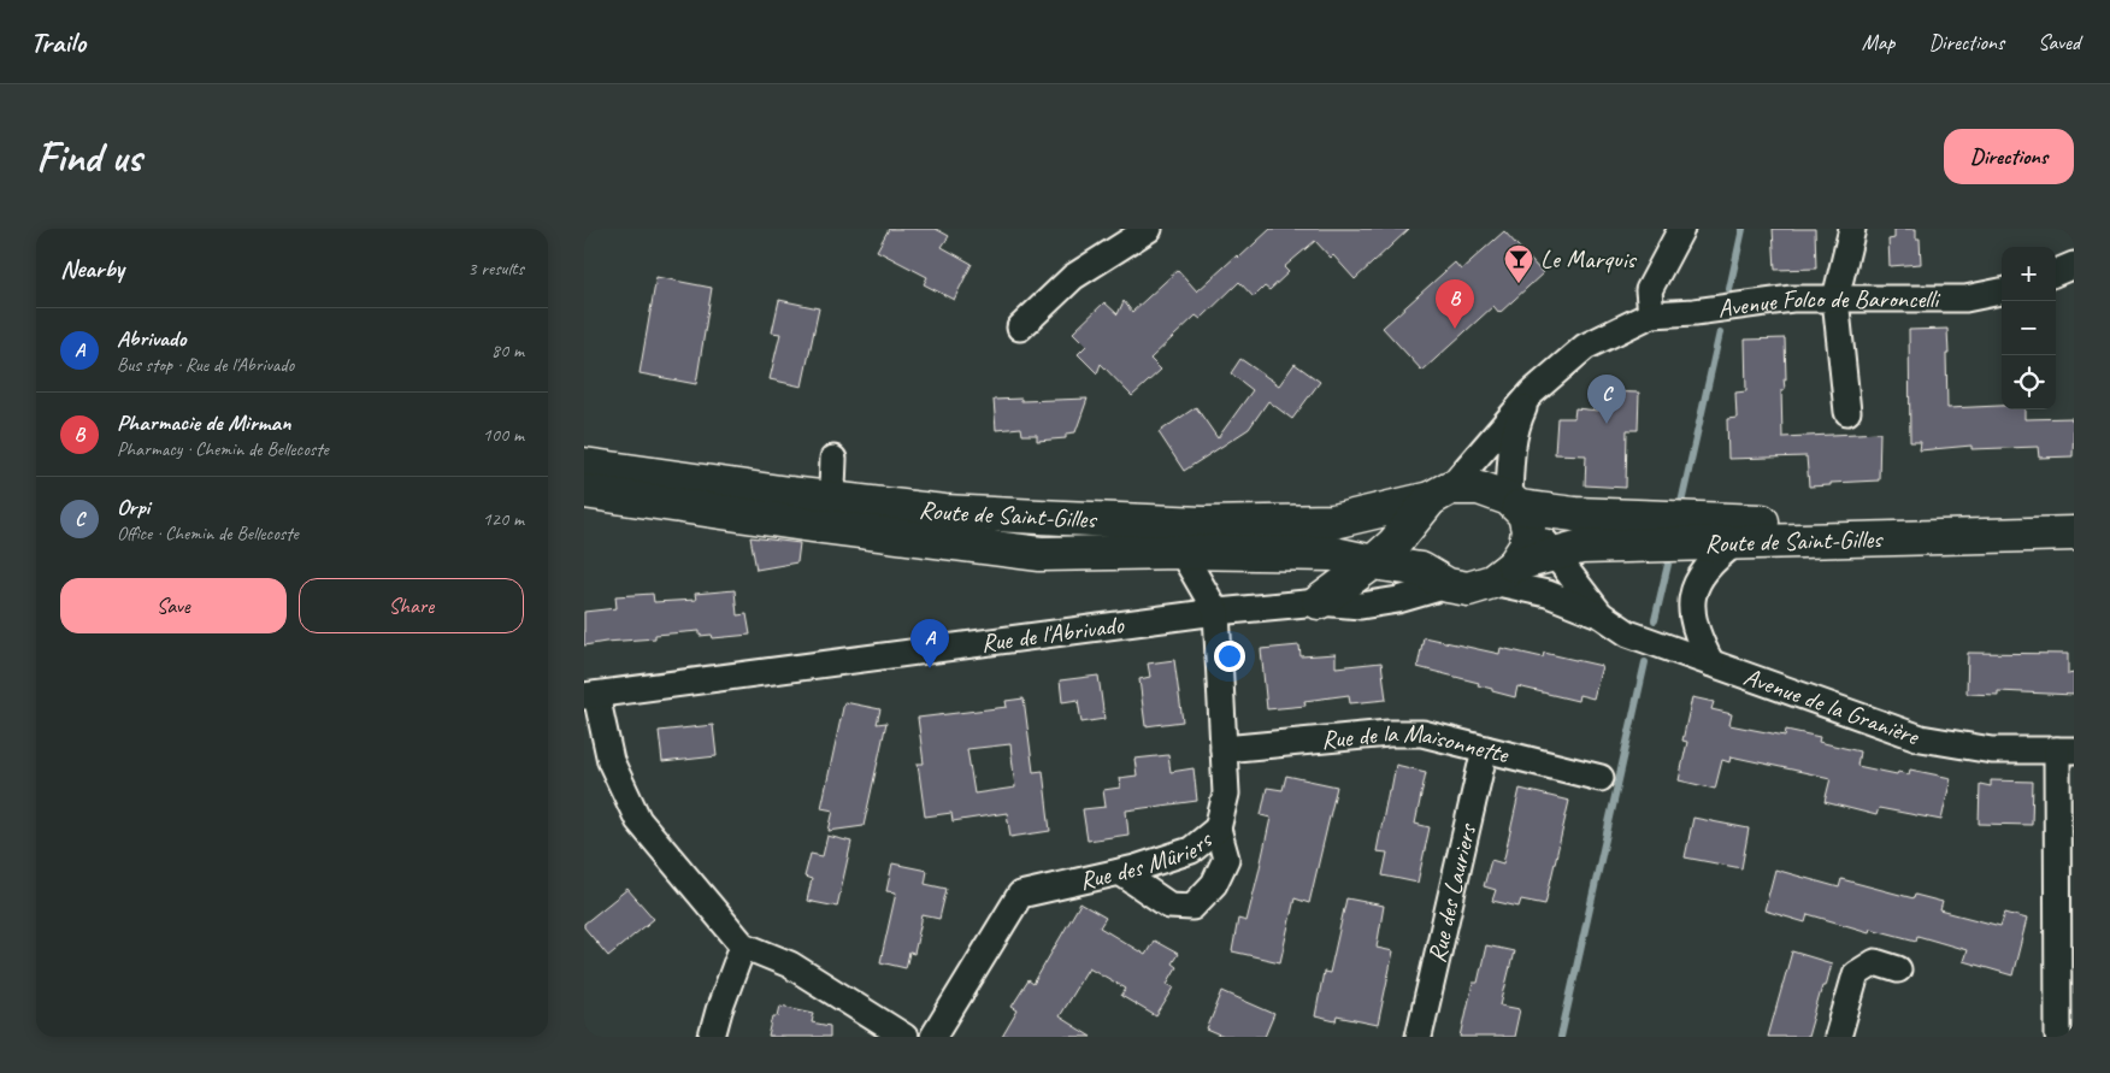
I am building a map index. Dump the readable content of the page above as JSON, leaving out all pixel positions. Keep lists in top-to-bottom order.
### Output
{
  "streets": {
    "main road": ["Route de Saint-Gilles"],
    "street": [
      "Avenue Folco de Baroncelli",
      "Rue de l'Abrivado",
      "Avenue de la Granière",
      "Rue de la Maisonnette",
      "Rue des Mûriers",
      "Rue des Lauriers"
    ]
  },
  "crossings": [
    ["Route de Saint-Gilles", "Rue de l'Abrivado"],
    ["Route de Saint-Gilles", "Avenue de la Granière"],
    ["Route de Saint-Gilles", "Rue des Mûriers"],
    ["Rue de l'Abrivado", "Avenue de la Granière"],
    ["Rue de l'Abrivado", "Rue des Mûriers"],
    ["Rue de la Maisonnette", "Rue des Mûriers"],
    ["Rue de la Maisonnette", "Rue des Lauriers"]
  ],
  "places": {
    "bar": ["Le Marquis"]
  },
  "page": {
    "header": "Trailo",
    "nav": ["Map", "Directions", "Saved"],
    "buttons": [
      "Directions",
      ["Save", "Share"]
    ],
    "title": "Find us",
    "heading": ["Nearby", "3 results"],
    "map_buttons": ["+", "−"],
    "pins": ["B", "C", "A"],
    "list": [
      {
        "mark": "A",
        "name": "Abrivado",
        "note": "Bus stop · Rue de l'Abrivado",
        "value": "80 m"
      },
      {
        "mark": "B",
        "name": "Pharmacie de Mirman",
        "note": "Pharmacy · Chemin de Bellecoste",
        "value": "100 m"
      },
      {
        "mark": "C",
        "name": "Orpi",
        "note": "Office · Chemin de Bellecoste",
        "value": "120 m"
      }
    ]
  }
}
